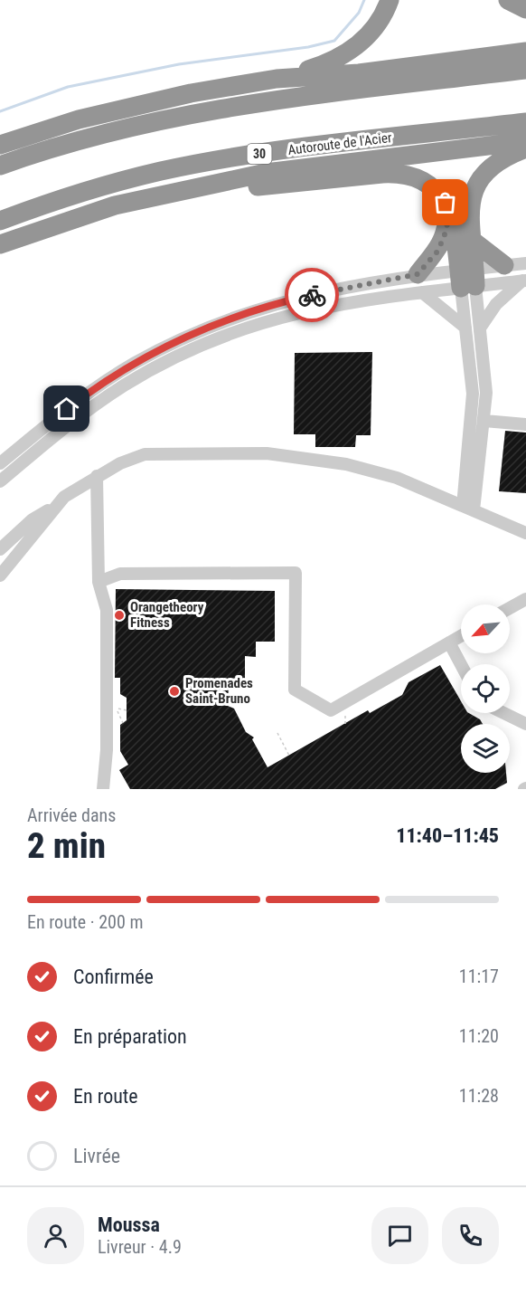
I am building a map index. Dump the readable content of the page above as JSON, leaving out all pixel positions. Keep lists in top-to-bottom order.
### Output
{
  "streets": {
    "highway": ["Autoroute de l'Acier", "30"]
  },
  "places": ["Orangetheory Fitness", "Promenades Saint-Bruno"],
  "north": "bottom left",
  "page": {
    "heading": ["2 min", "Arrivée dans", "11:40–11:45"],
    "panel": ["Moussa", "Livreur · 4.9"],
    "bar": "En route · 200 m",
    "list": [
      ["Confirmée", "11:17"],
      ["En préparation", "11:20"],
      ["En route", "11:28"],
      "Livrée"
    ]
  }
}
